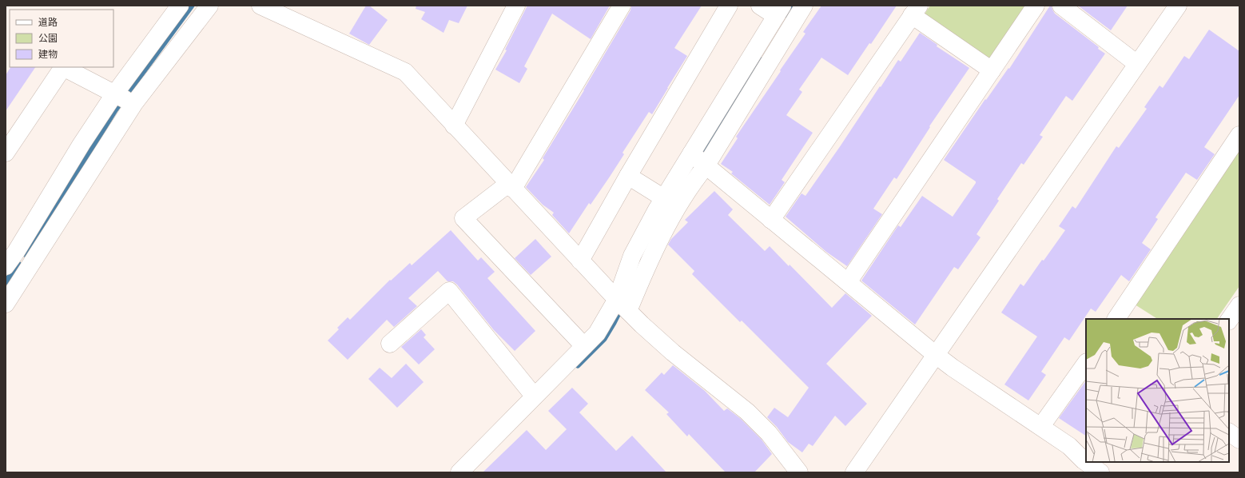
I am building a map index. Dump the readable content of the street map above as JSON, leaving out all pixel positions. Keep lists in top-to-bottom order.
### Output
{
  "legend": ["道路", "公園", "建物"]
}
